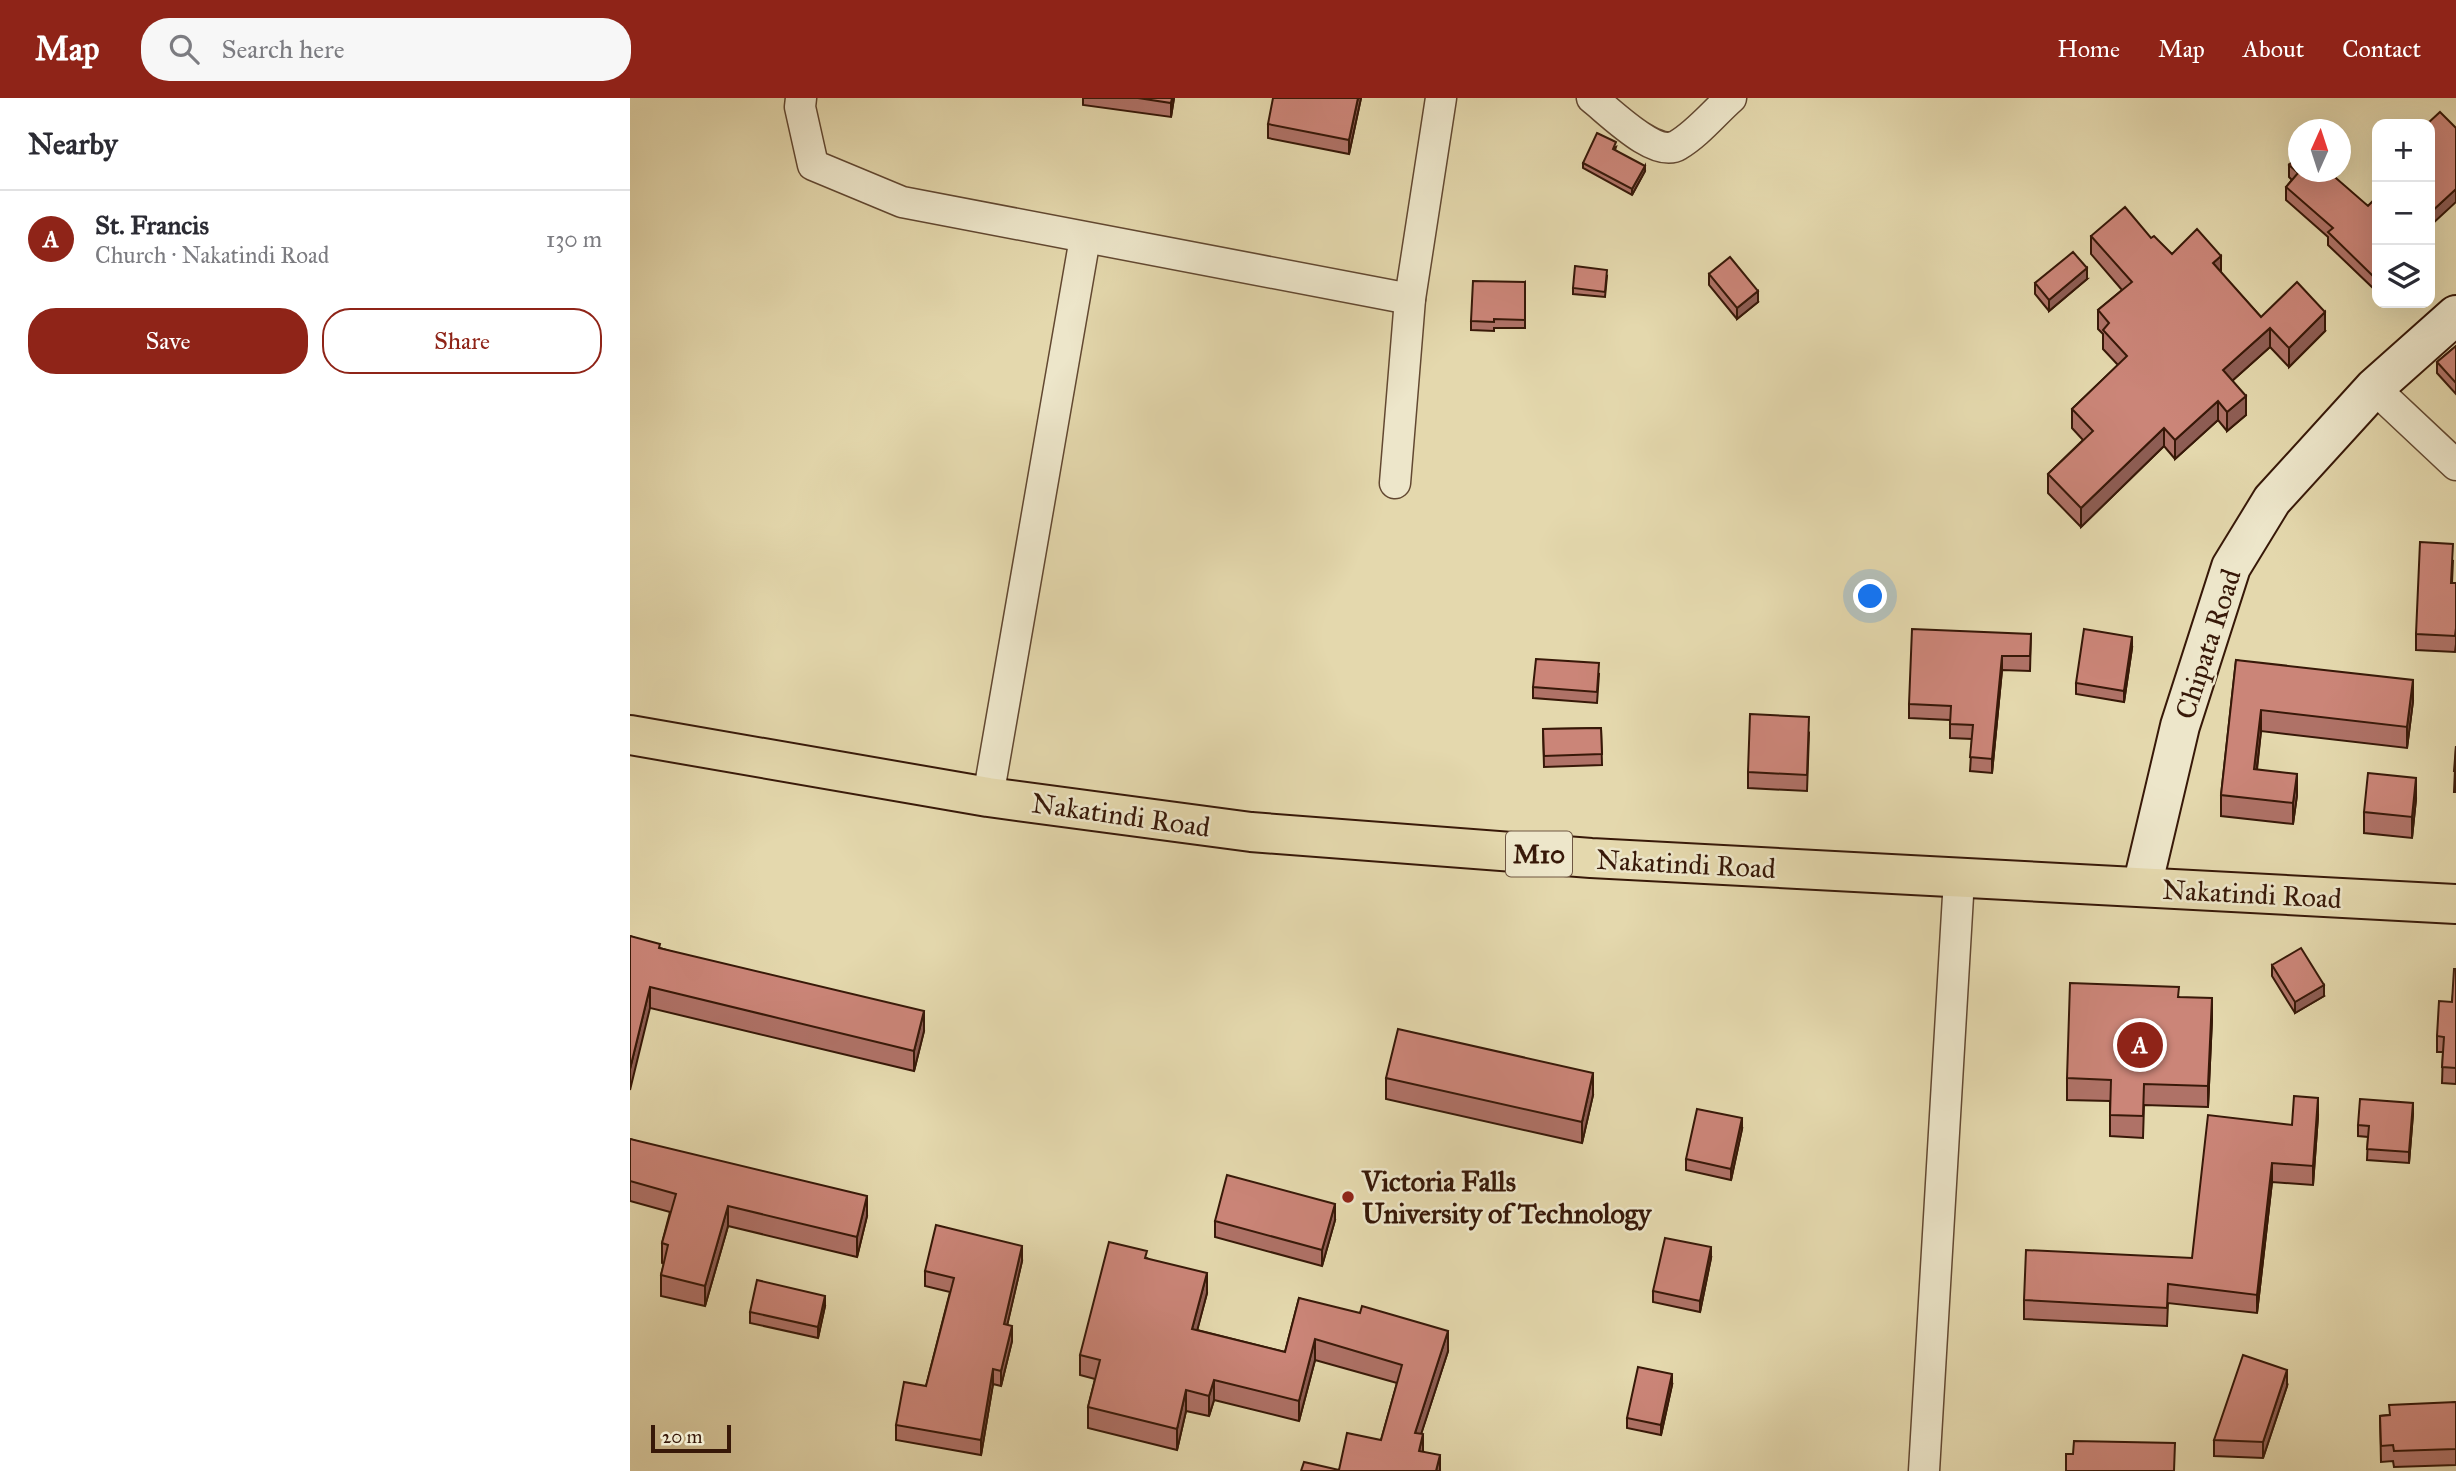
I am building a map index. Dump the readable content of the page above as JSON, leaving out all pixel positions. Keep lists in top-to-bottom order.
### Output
{
  "streets": {
    "highway": ["Nakatindi Road", "M10"],
    "street": ["Chipata Road"]
  },
  "crossings": [
    ["Chipata Road", "Nakatindi Road"]
  ],
  "places": ["Victoria Falls University of Technology"],
  "scale_bar": "20 m",
  "north": "top",
  "page": {
    "header": "Map",
    "search": "Search here",
    "nav": [
      "Home",
      "Map",
      "About",
      "Contact"
    ],
    "heading": "Nearby",
    "map_buttons": ["+", "−"],
    "list": [
      {
        "mark": "A",
        "name": "St. Francis",
        "note": "Church · Nakatindi Road",
        "value": "130 m"
      }
    ],
    "buttons": ["Save", "Share"],
    "pins": "A",
    "scale": "20 m"
  }
}
